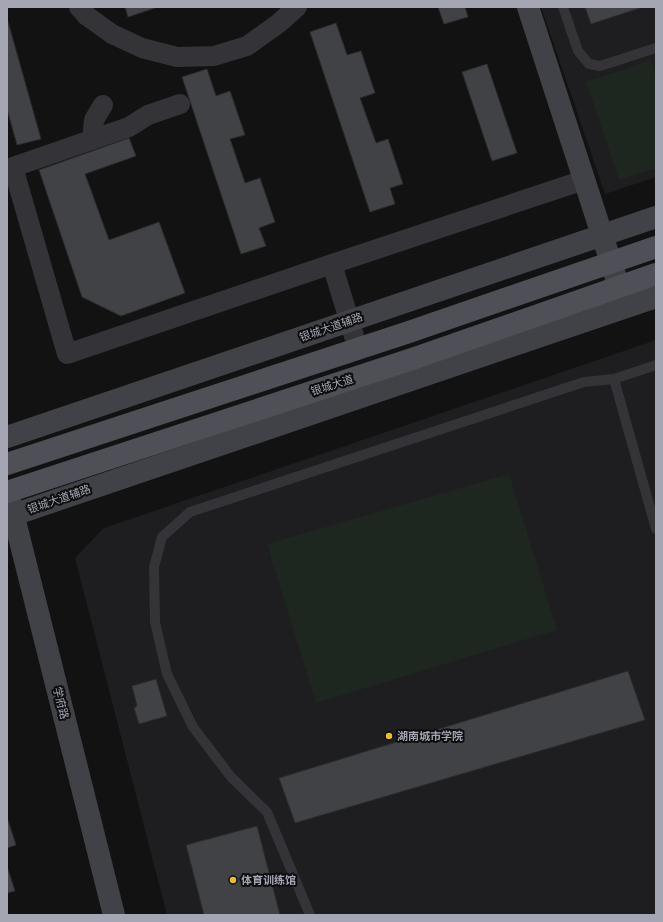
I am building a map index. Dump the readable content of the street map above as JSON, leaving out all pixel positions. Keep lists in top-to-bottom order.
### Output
{
  "streets": {
    "main road": ["银城大道"],
    "street": ["银城大道辅路", "学府路"]
  },
  "crossings": [
    ["银城大道辅路", "学府路"],
    ["银城大道", "学府路"]
  ],
  "places": ["湖南城市学院", "体育训练馆"]
}
